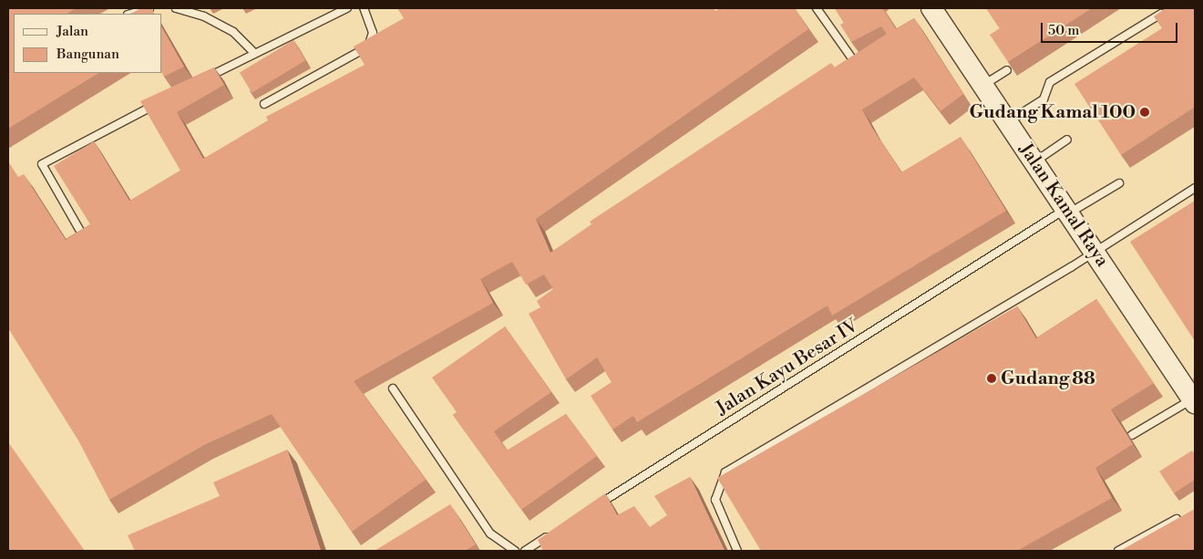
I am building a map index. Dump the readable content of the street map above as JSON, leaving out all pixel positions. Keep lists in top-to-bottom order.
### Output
{
  "streets": {
    "main road": ["Jalan Kamal Raya"],
    "lane": ["Jalan Kayu Besar IV"]
  },
  "crossings": [
    ["Jalan Kamal Raya", "Jalan Kayu Besar IV"]
  ],
  "places": ["Gudang Kamal 100", "Gudang 88"],
  "legend": ["Jalan", "Bangunan"],
  "scale_bar": "50 m"
}
